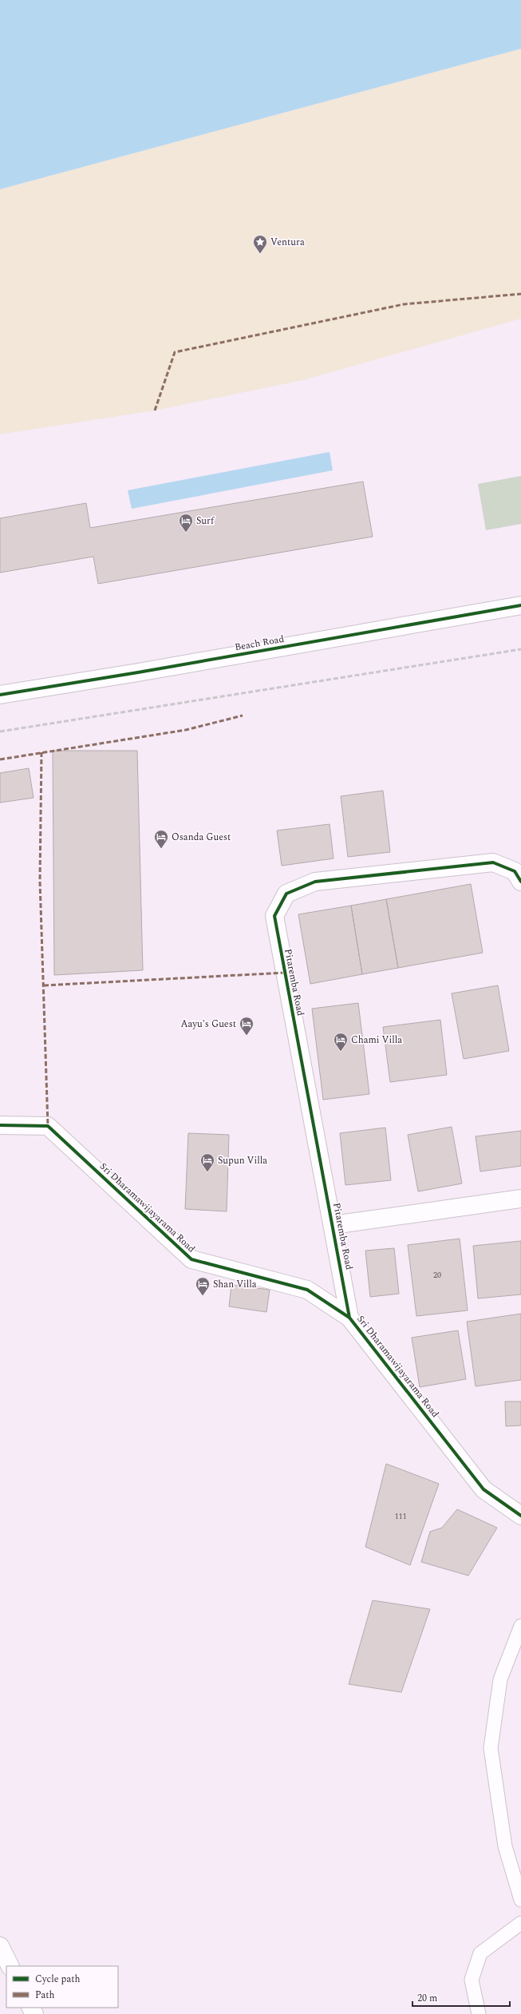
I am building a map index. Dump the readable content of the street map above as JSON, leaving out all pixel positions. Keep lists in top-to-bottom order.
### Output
{
  "streets": {
    "street": ["Beach Road", "Pitaremba Road", "Sri Dharamawijayarama Road"]
  },
  "crossings": [
    ["Pitaremba Road", "Sri Dharamawijayarama Road"]
  ],
  "places": {
    "place": ["Ventura"],
    "hotel": [
      "Surf",
      "Osanda Guest",
      "Aayu's Guest",
      "Chami Villa",
      "Supun Villa",
      "Shan Villa"
    ]
  },
  "house_numbers": ["20", "111"],
  "legend": ["Cycle path", "Path"],
  "scale_bar": "20 m"
}
